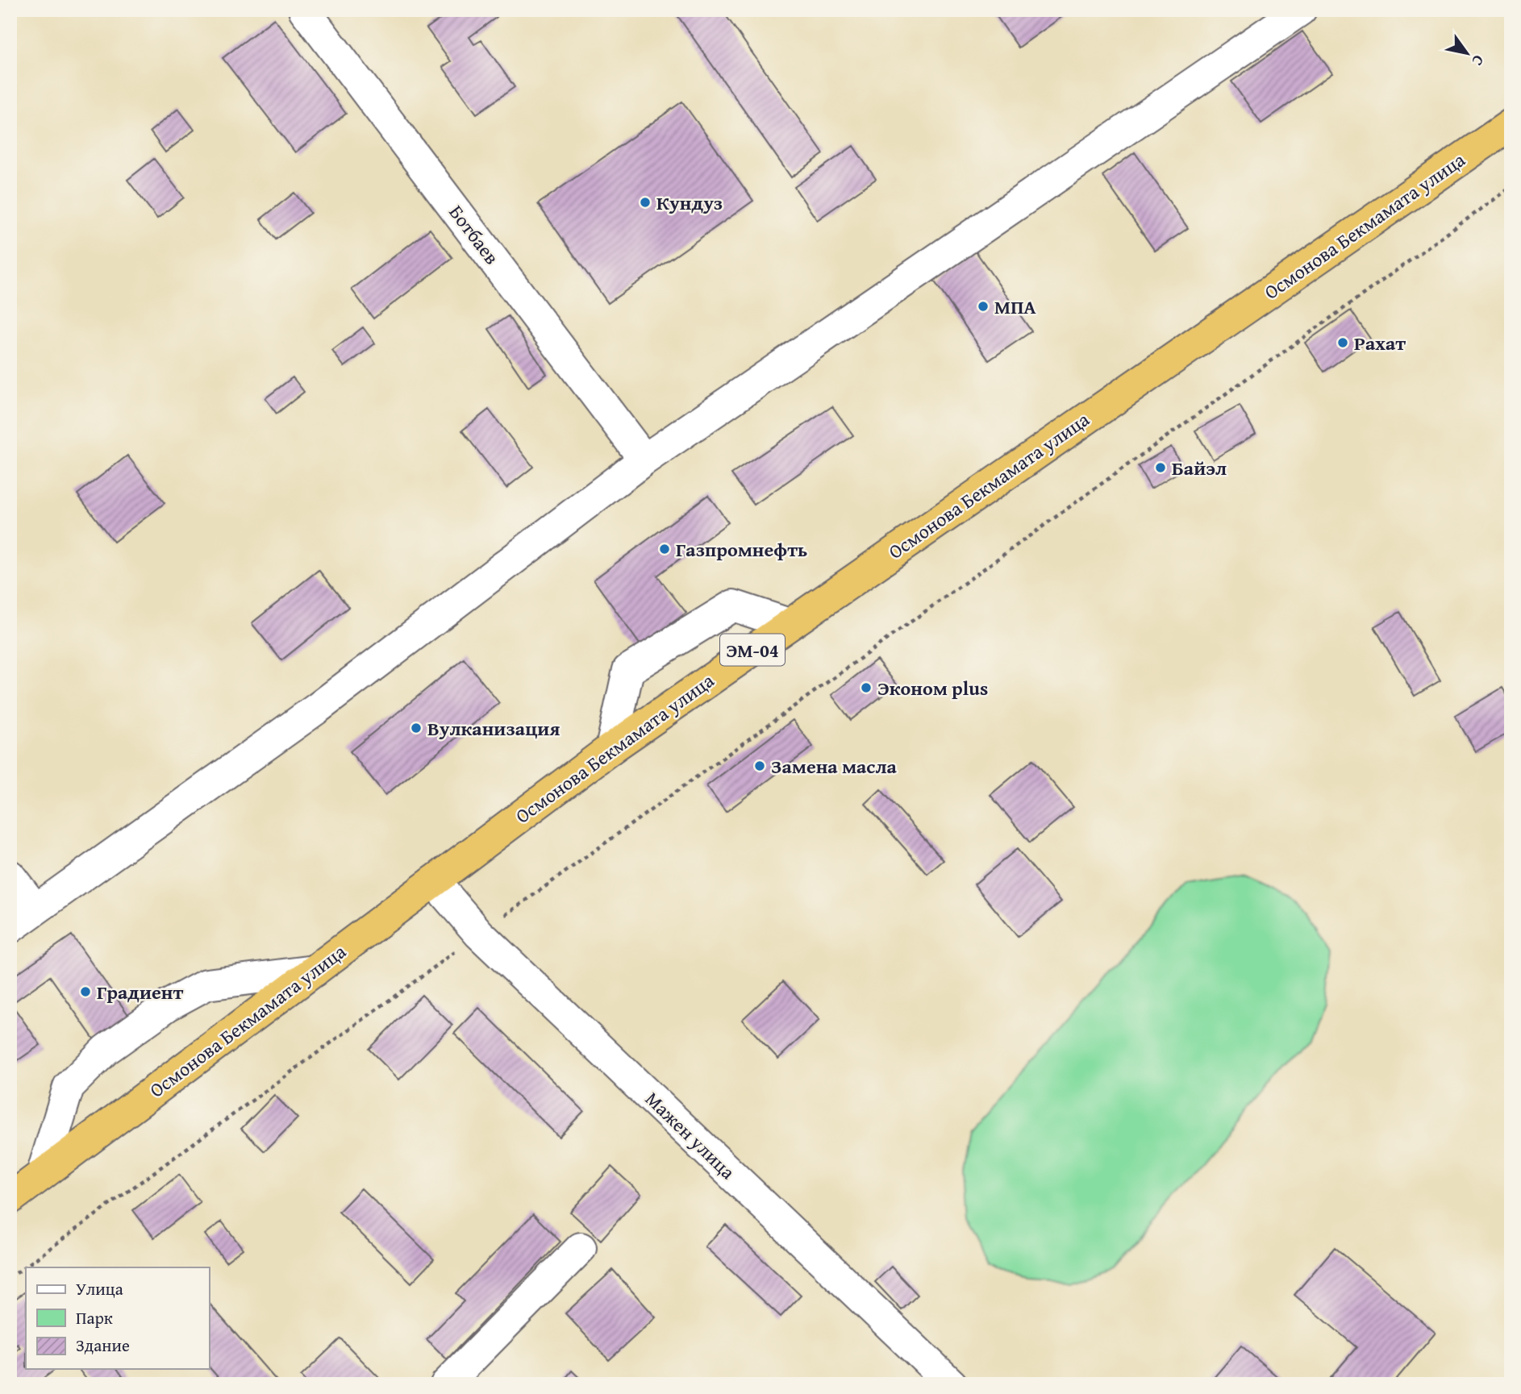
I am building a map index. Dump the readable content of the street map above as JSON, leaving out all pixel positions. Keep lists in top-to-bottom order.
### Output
{
  "streets": {
    "highway": ["Осмонова Бекмамата улица", "ЭМ-04"],
    "street": ["Ботбаев", "Мажен улица"]
  },
  "crossings": [
    ["Осмонова Бекмамата улица", "Мажен улица"]
  ],
  "places": [
    "Кундуз",
    "МПА",
    "Рахат",
    "Байэл",
    "Газпромнефть",
    "Эконом plus",
    "Вулканизация",
    "Замена масла",
    "Градиент"
  ],
  "legend": ["Улица", "Парк", "Здание"],
  "north": "bottom right"
}
